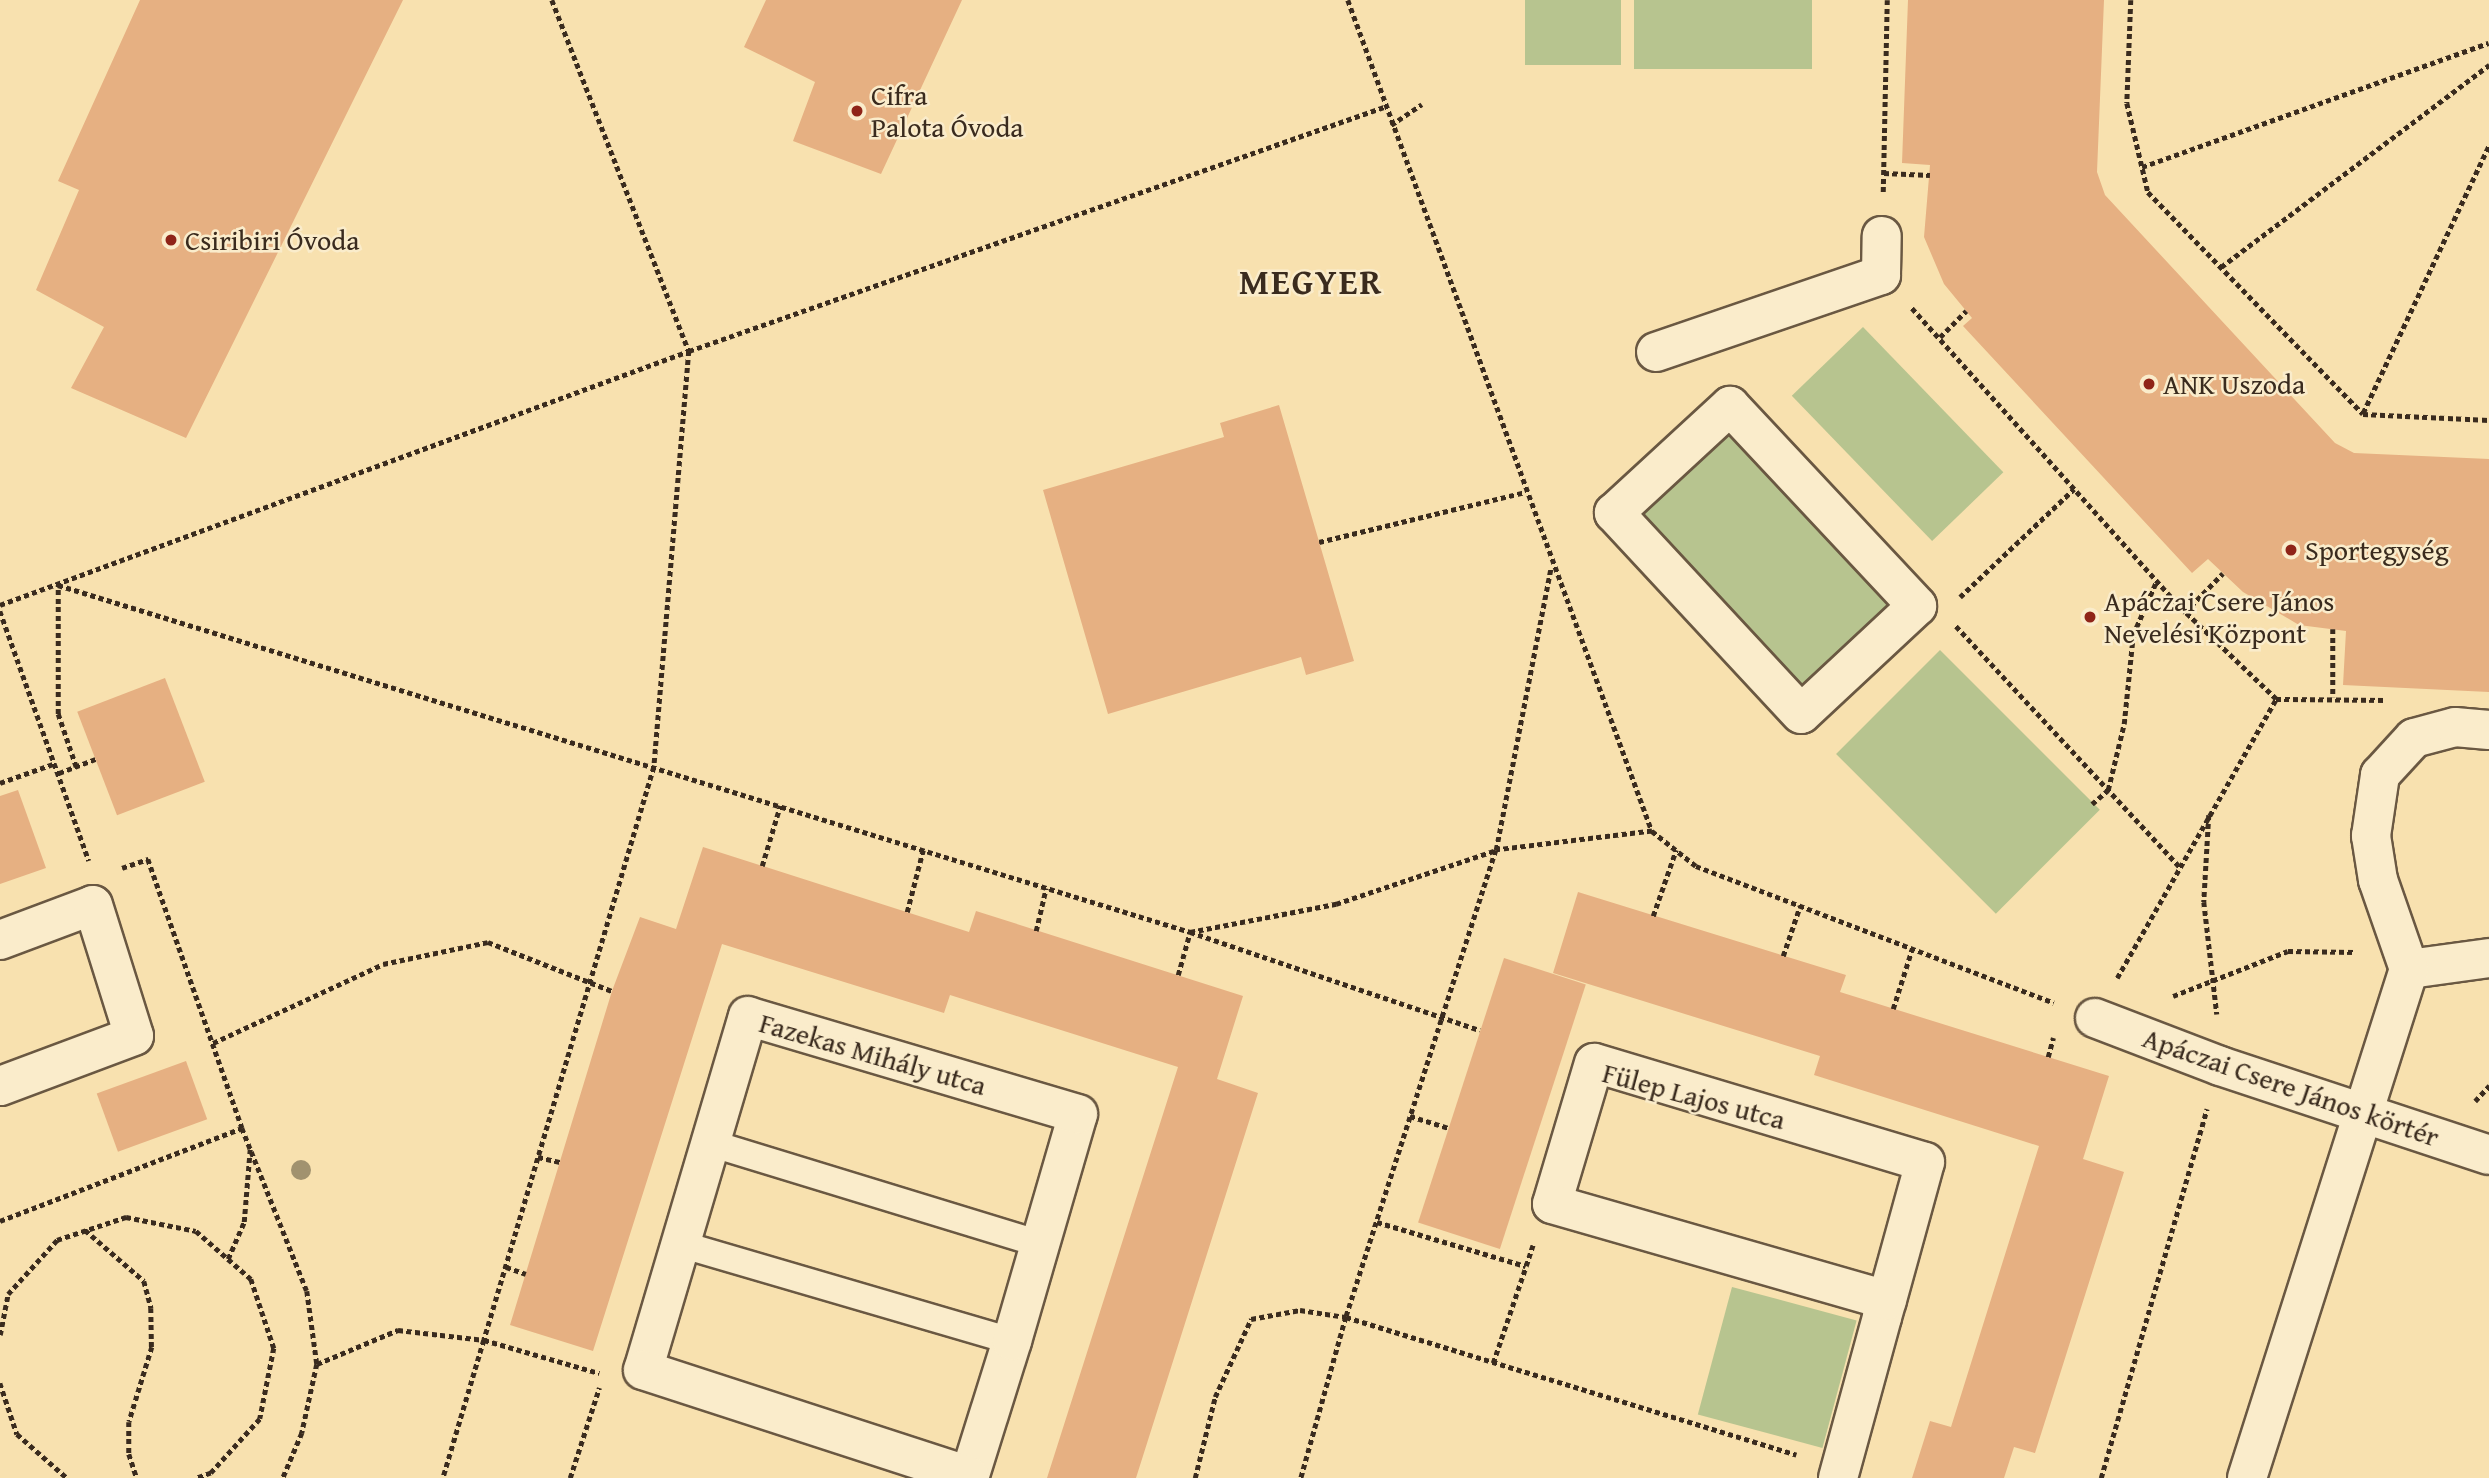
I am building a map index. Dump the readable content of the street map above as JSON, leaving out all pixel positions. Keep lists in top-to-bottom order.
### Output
{
  "streets": {
    "street": ["Fazekas Mihály utca", "Apáczai Csere János körtér", "Fülep Lajos utca"]
  },
  "districts": ["MEGYER"],
  "places": [
    "Cifra Palota Óvoda",
    "Csiribiri Óvoda",
    "ANK Uszoda",
    "Sportegység",
    "Apáczai Csere János Nevelési Központ"
  ]
}
